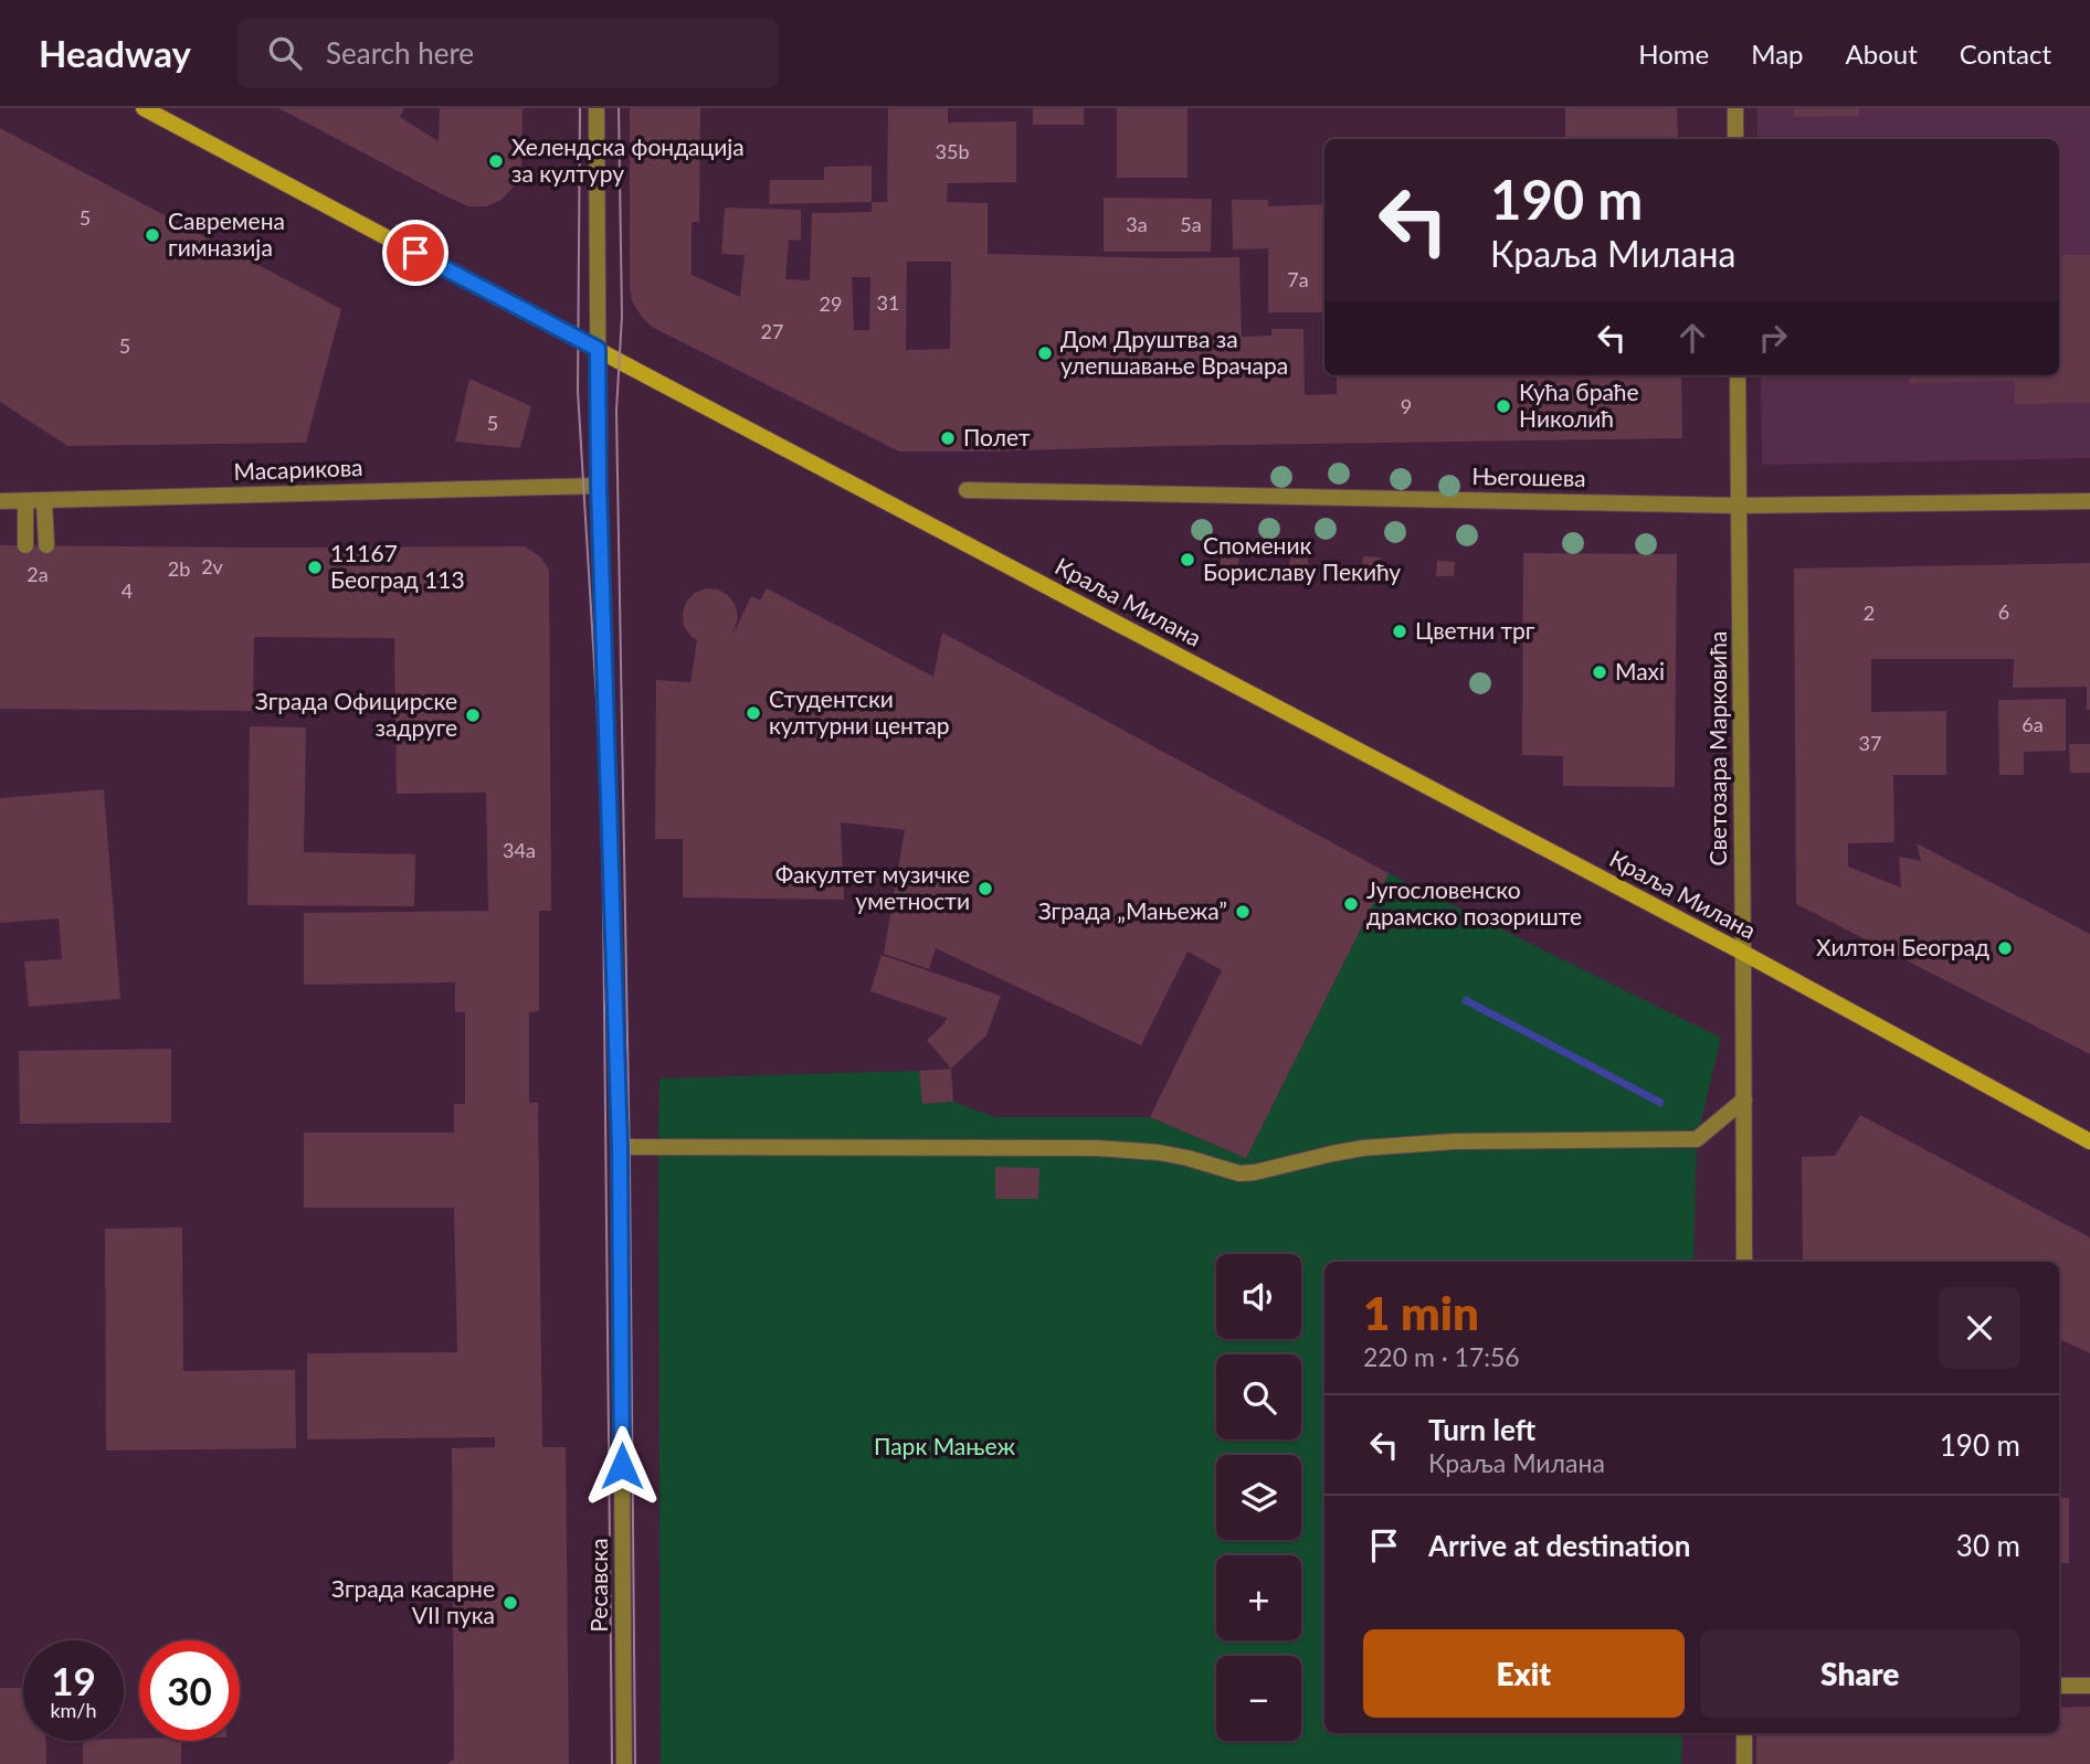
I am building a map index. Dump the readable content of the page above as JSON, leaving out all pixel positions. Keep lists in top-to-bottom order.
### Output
{
  "streets": {
    "main road": ["Краља Милана"],
    "street": [
      "Масарикова",
      "Његошева",
      "Светозара Марковића",
      "Ресавска"
    ]
  },
  "crossings": [
    ["Масарикова", "Ресавска"],
    ["Његошева", "Светозара Марковића"],
    ["Краља Милана", "Светозара Марковића"],
    ["Краља Милана", "Ресавска"]
  ],
  "parks": ["Парк Мањеж"],
  "places": [
    "Хелендска фондација за културу",
    "Савремена гимназија",
    "Дом Друштва за улепшавање Врачара",
    "Кућа браће Николић",
    "Полет",
    "Споменик Бориславу Пекићу",
    "11167 Београд 113",
    "Цветни трг",
    "Maxi",
    "Студентски културни центар",
    "Зграда Официрске задруге",
    "Факултет музичке уметности",
    "Југословенско драмско позориште",
    "Зграда „Мањежа”",
    "Хилтон Београд",
    "Зграда касарне VII пука"
  ],
  "house_numbers": [
    "35b",
    "5",
    "3a",
    "5a",
    "7a",
    "31",
    "29",
    "27",
    "5",
    "9",
    "5",
    "2v",
    "2b",
    "2a",
    "4",
    "6",
    "2",
    "6a",
    "37",
    "34a"
  ],
  "page": {
    "header": "Headway",
    "search": "Search here",
    "nav": [
      "Home",
      "Map",
      "About",
      "Contact"
    ],
    "turn": ["190 m", "Краља Милана"],
    "map_buttons": ["+", "−"],
    "heading": ["1 min", "220 m · 17:56"],
    "list": [
      {
        "name": "Turn left",
        "note": "Краља Милана",
        "value": "190 m"
      },
      {
        "name": "Arrive at destination",
        "value": "30 m"
      }
    ],
    "buttons": ["Exit", "Share"],
    "speed": "19 km/h",
    "limit": "30"
  }
}
